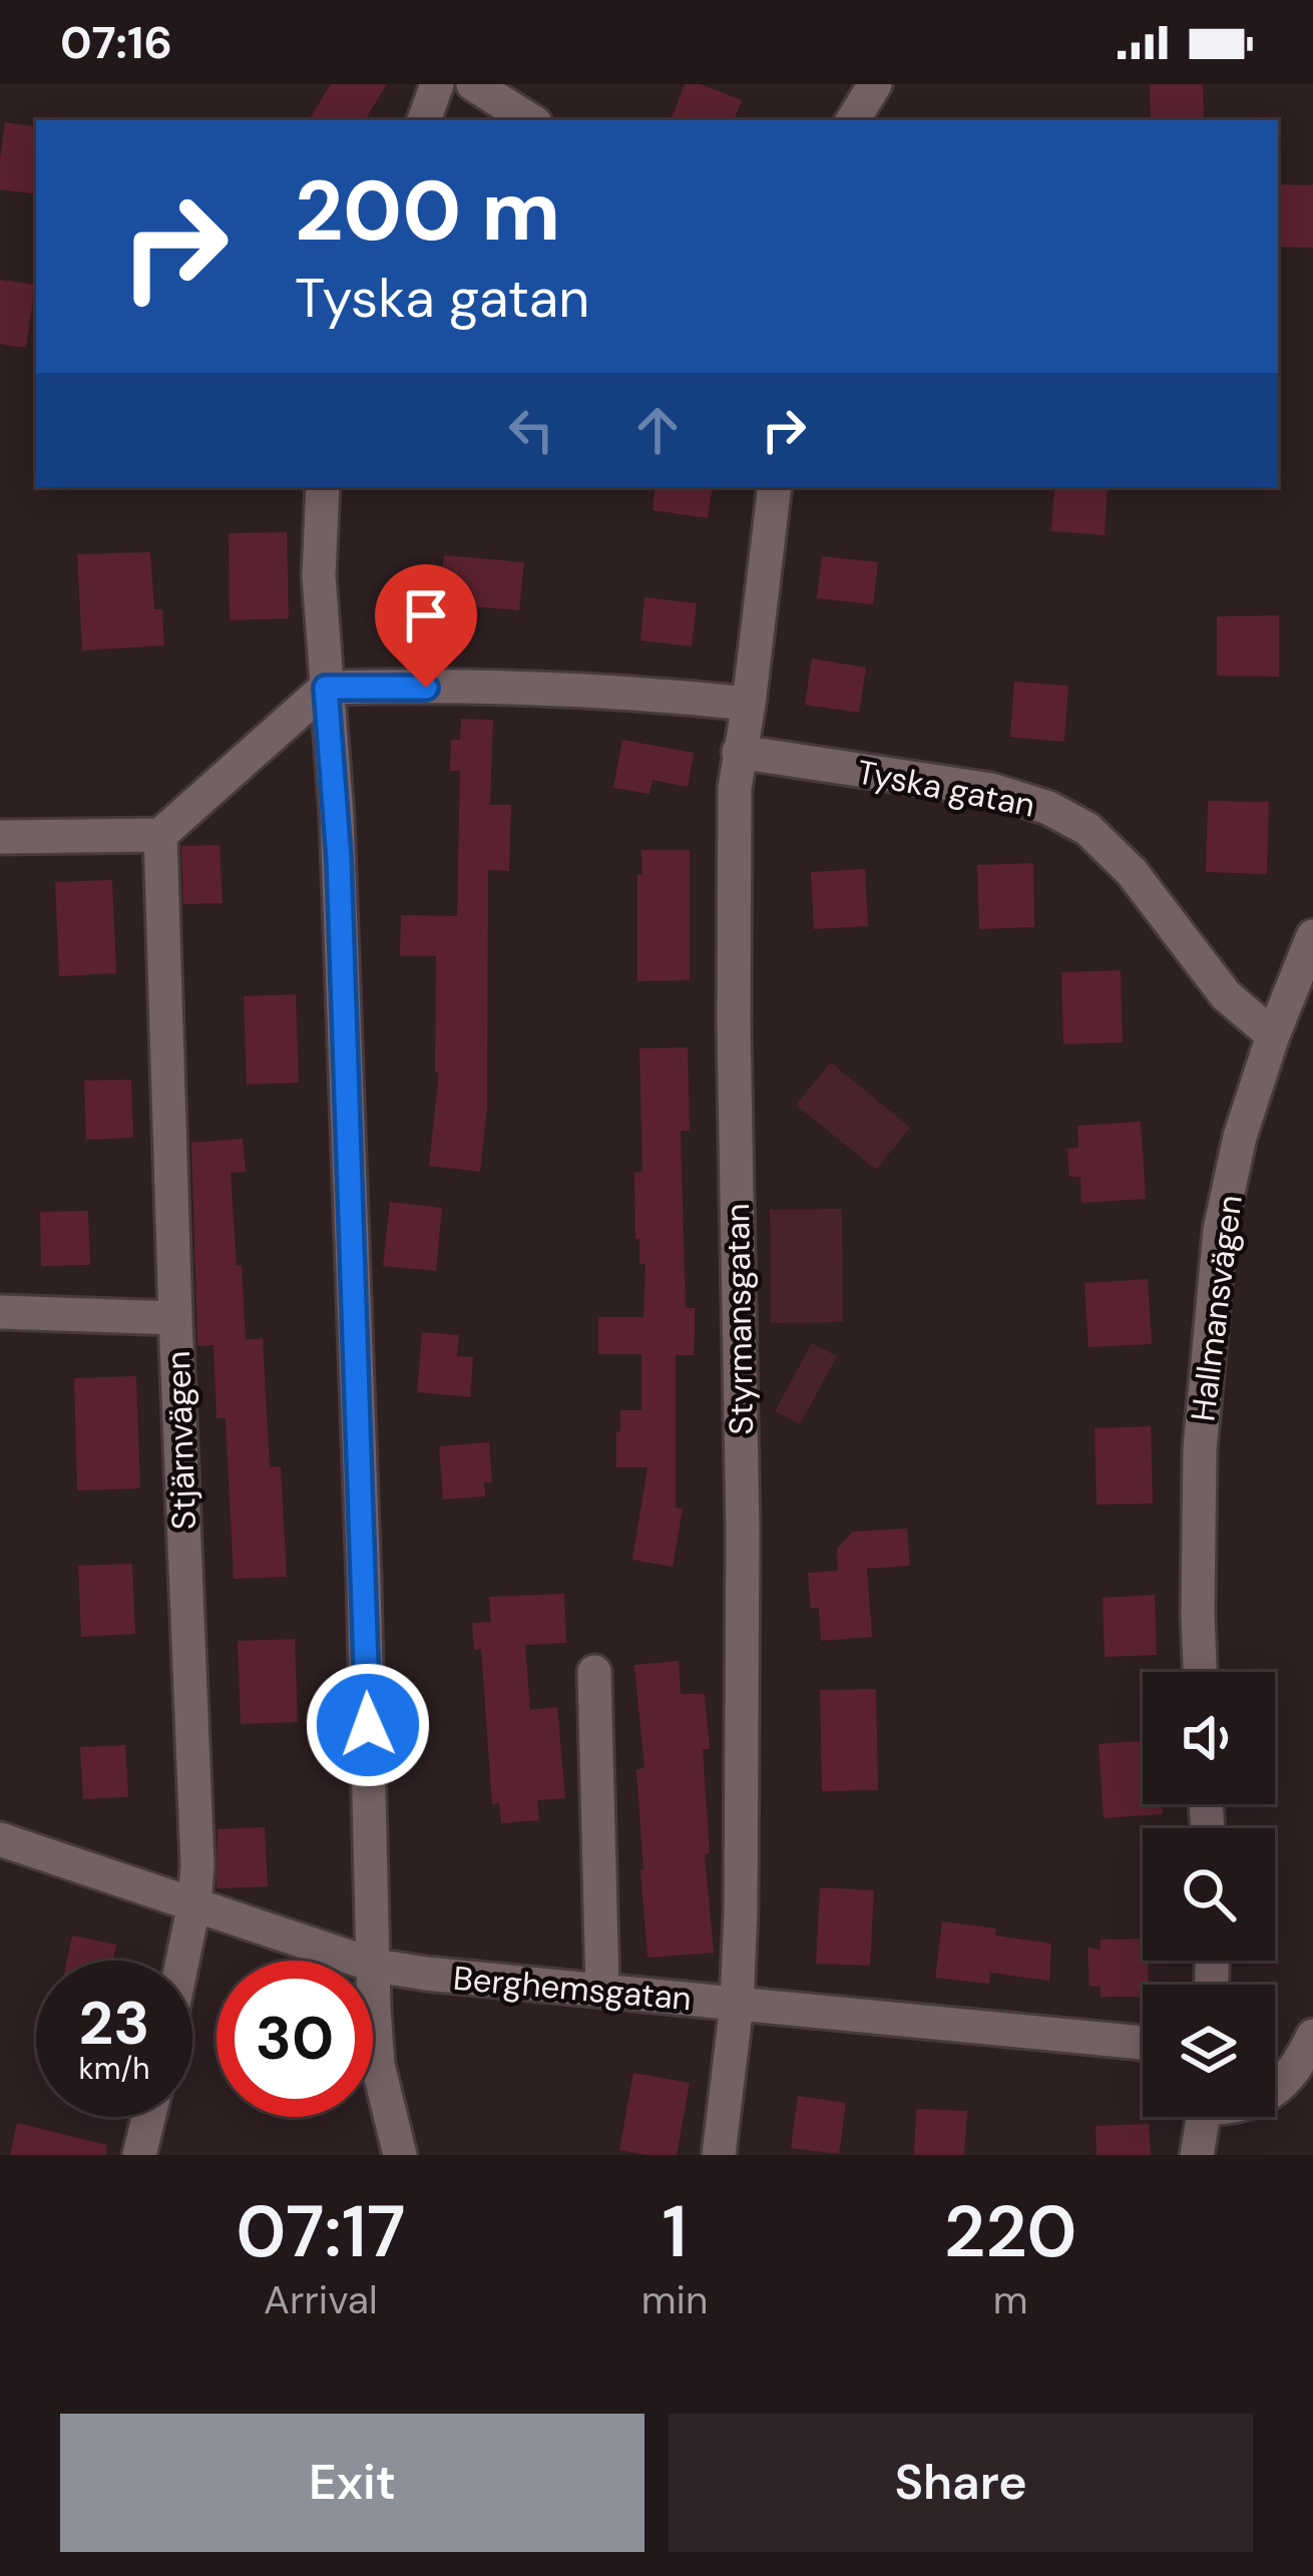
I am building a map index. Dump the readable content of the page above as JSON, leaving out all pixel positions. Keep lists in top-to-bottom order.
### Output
{
  "streets": {
    "street": [
      "Tyska gatan",
      "Hallmansvägen",
      "Styrmansgatan",
      "Stjärnvägen",
      "Berghemsgatan"
    ]
  },
  "crossings": [
    ["Tyska gatan", "Hallmansvägen"],
    ["Tyska gatan", "Styrmansgatan"],
    ["Styrmansgatan", "Berghemsgatan"],
    ["Stjärnvägen", "Berghemsgatan"]
  ],
  "page": {
    "status": "07:16",
    "turn": ["200 m", "Tyska gatan"],
    "speed": "23 km/h",
    "limit": "30",
    "eta": [
      "07:17",
      "Arrival",
      "1",
      "min",
      "220",
      "m"
    ],
    "buttons": ["Exit", "Share"]
  }
}
